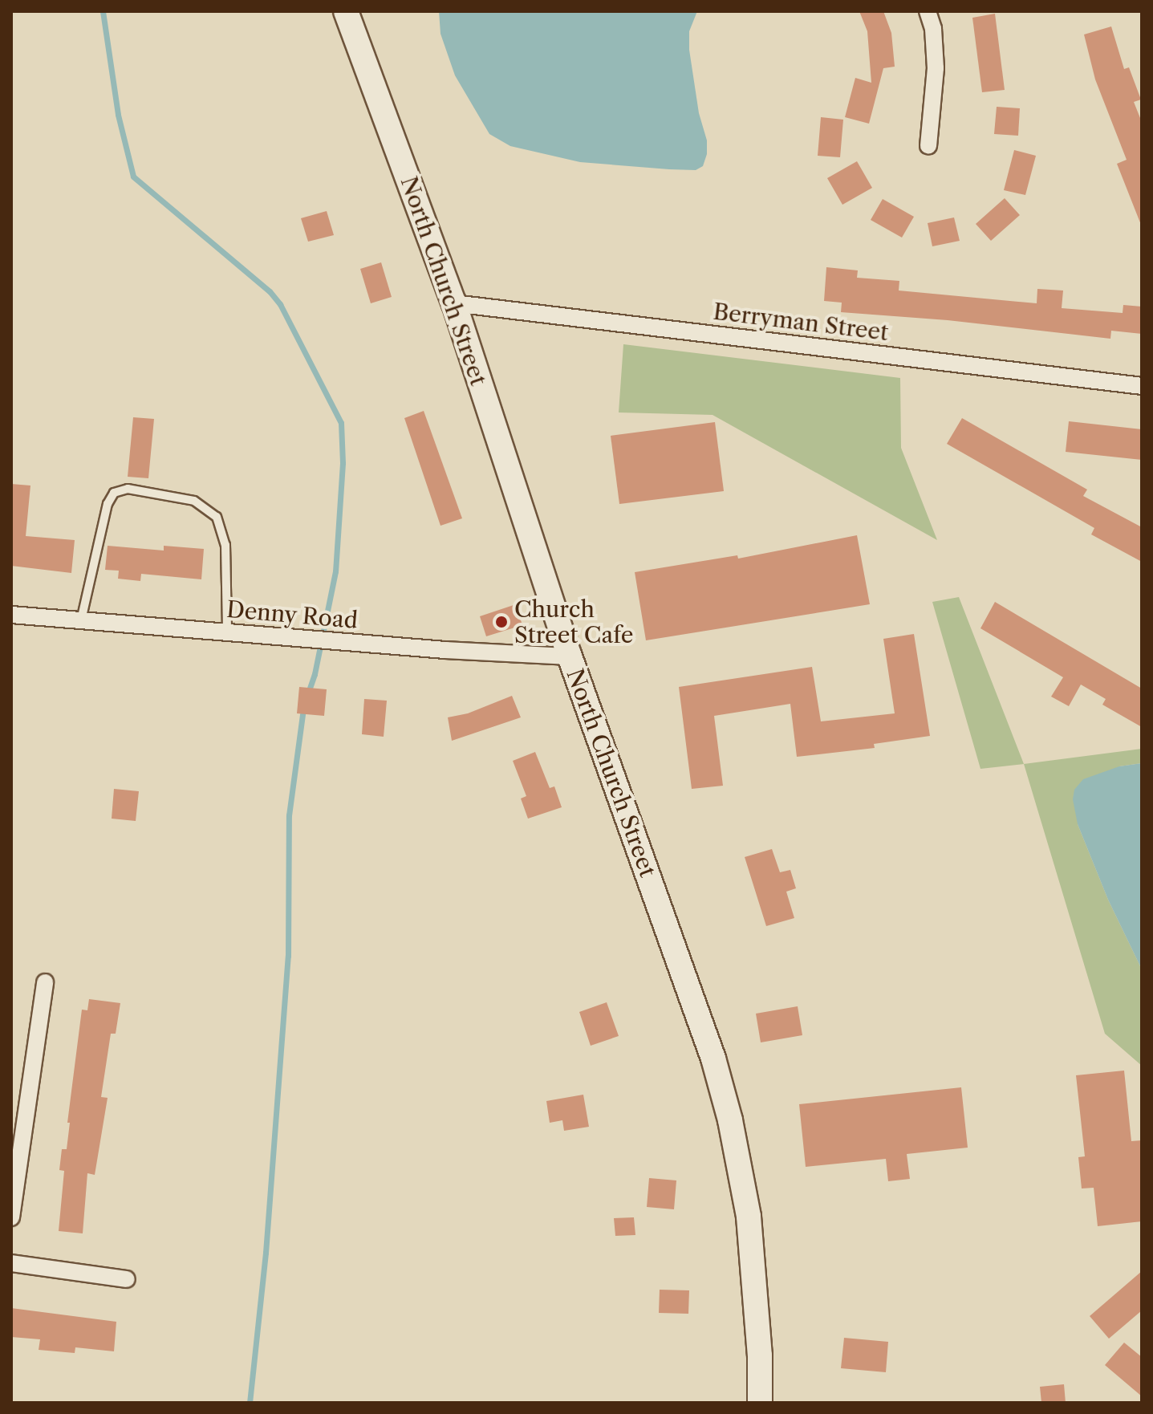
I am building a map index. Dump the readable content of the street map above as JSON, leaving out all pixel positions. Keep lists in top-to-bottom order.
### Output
{
  "streets": {
    "main road": ["North Church Street"],
    "street": ["Berryman Street", "Denny Road"]
  },
  "crossings": [
    ["North Church Street", "Berryman Street"],
    ["North Church Street", "Denny Road"]
  ],
  "places": ["Church Street Cafe"]
}
